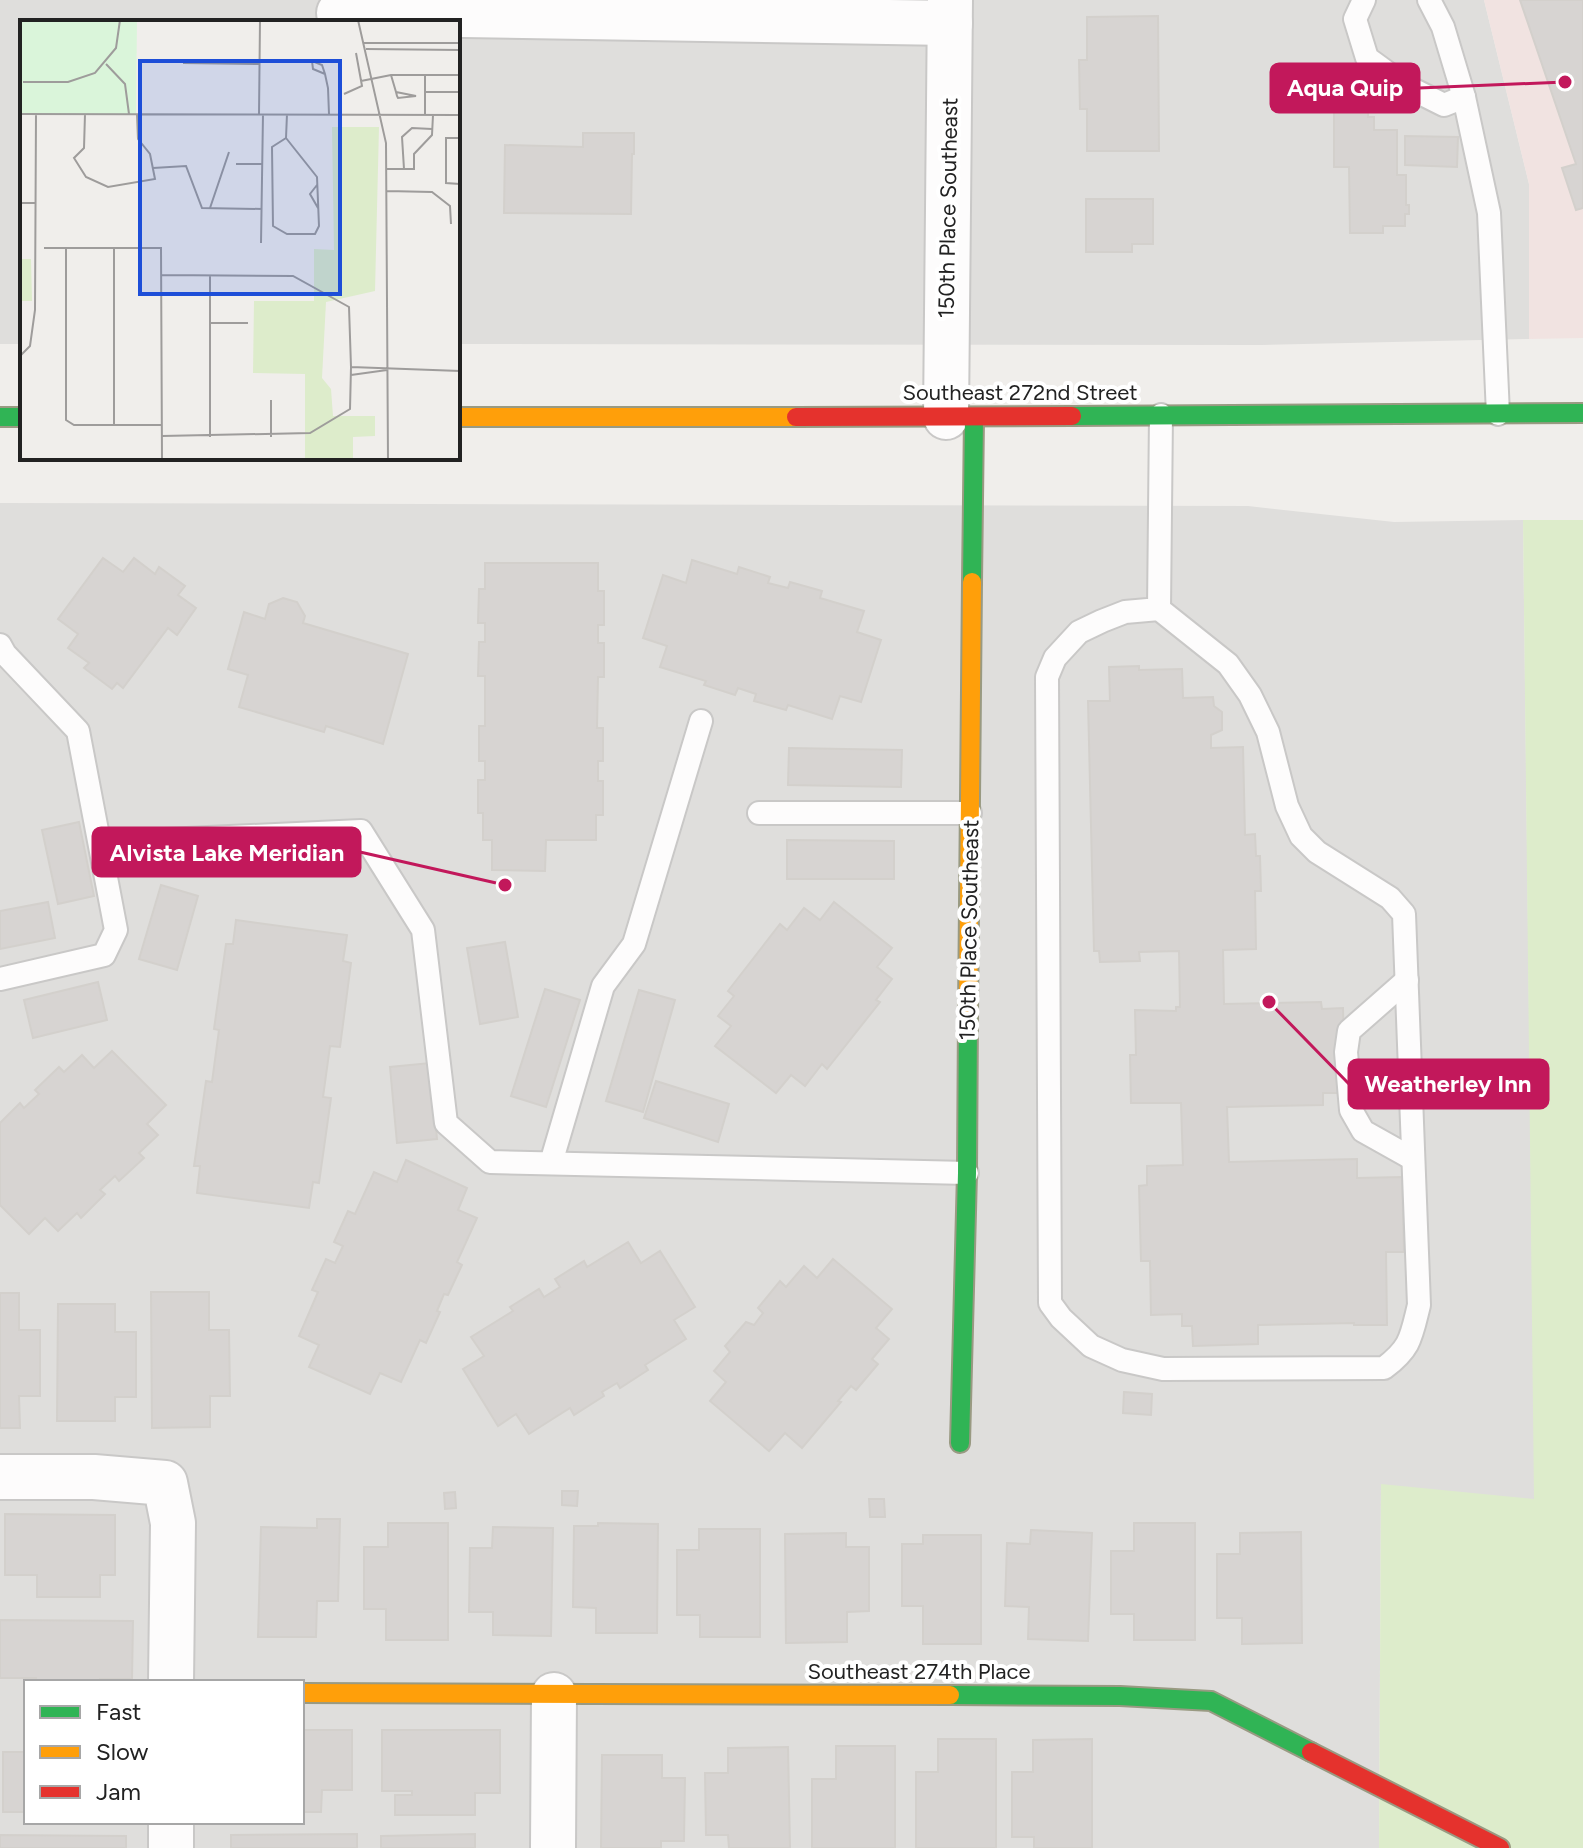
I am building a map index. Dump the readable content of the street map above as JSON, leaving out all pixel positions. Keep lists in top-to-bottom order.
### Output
{
  "streets": {
    "street": ["150th Place Southeast", "Southeast 272nd Street", "Southeast 274th Place"]
  },
  "crossings": [
    ["150th Place Southeast", "Southeast 272nd Street"]
  ],
  "places": ["Aqua Quip", "Alvista Lake Meridian", "Weatherley Inn"],
  "legend": ["Fast", "Slow", "Jam"]
}
